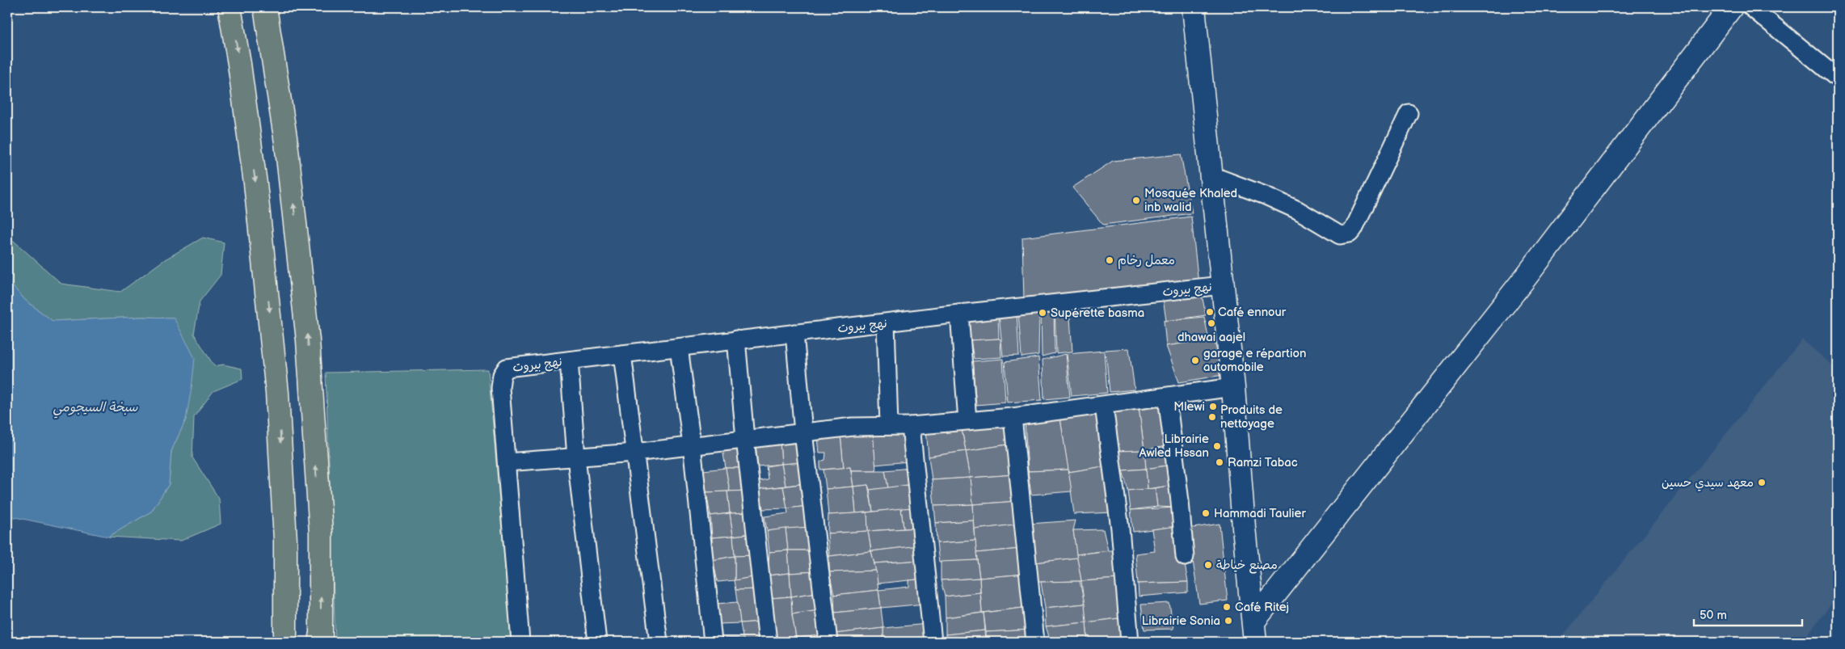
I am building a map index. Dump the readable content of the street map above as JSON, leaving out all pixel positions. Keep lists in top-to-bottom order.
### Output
{
  "streets": {
    "street": ["نهج بيروت"]
  },
  "water": ["سبخة السيجومي"],
  "places": [
    "Mosquée Khaled inb walid",
    "معمل رخام",
    "Café ennour",
    "Supérette basma",
    "dhawai aajel",
    "garage e répartion automobile",
    "Mlewi",
    "Produits de nettoyage",
    "Librairie Awled Hssan",
    "Ramzi Tabac",
    "معهد سيدي حسين",
    "Hammadi Taulier",
    "مصنع خياطة",
    "Café Ritej",
    "Librairie Sonia"
  ],
  "scale_bar": "50 m"
}
